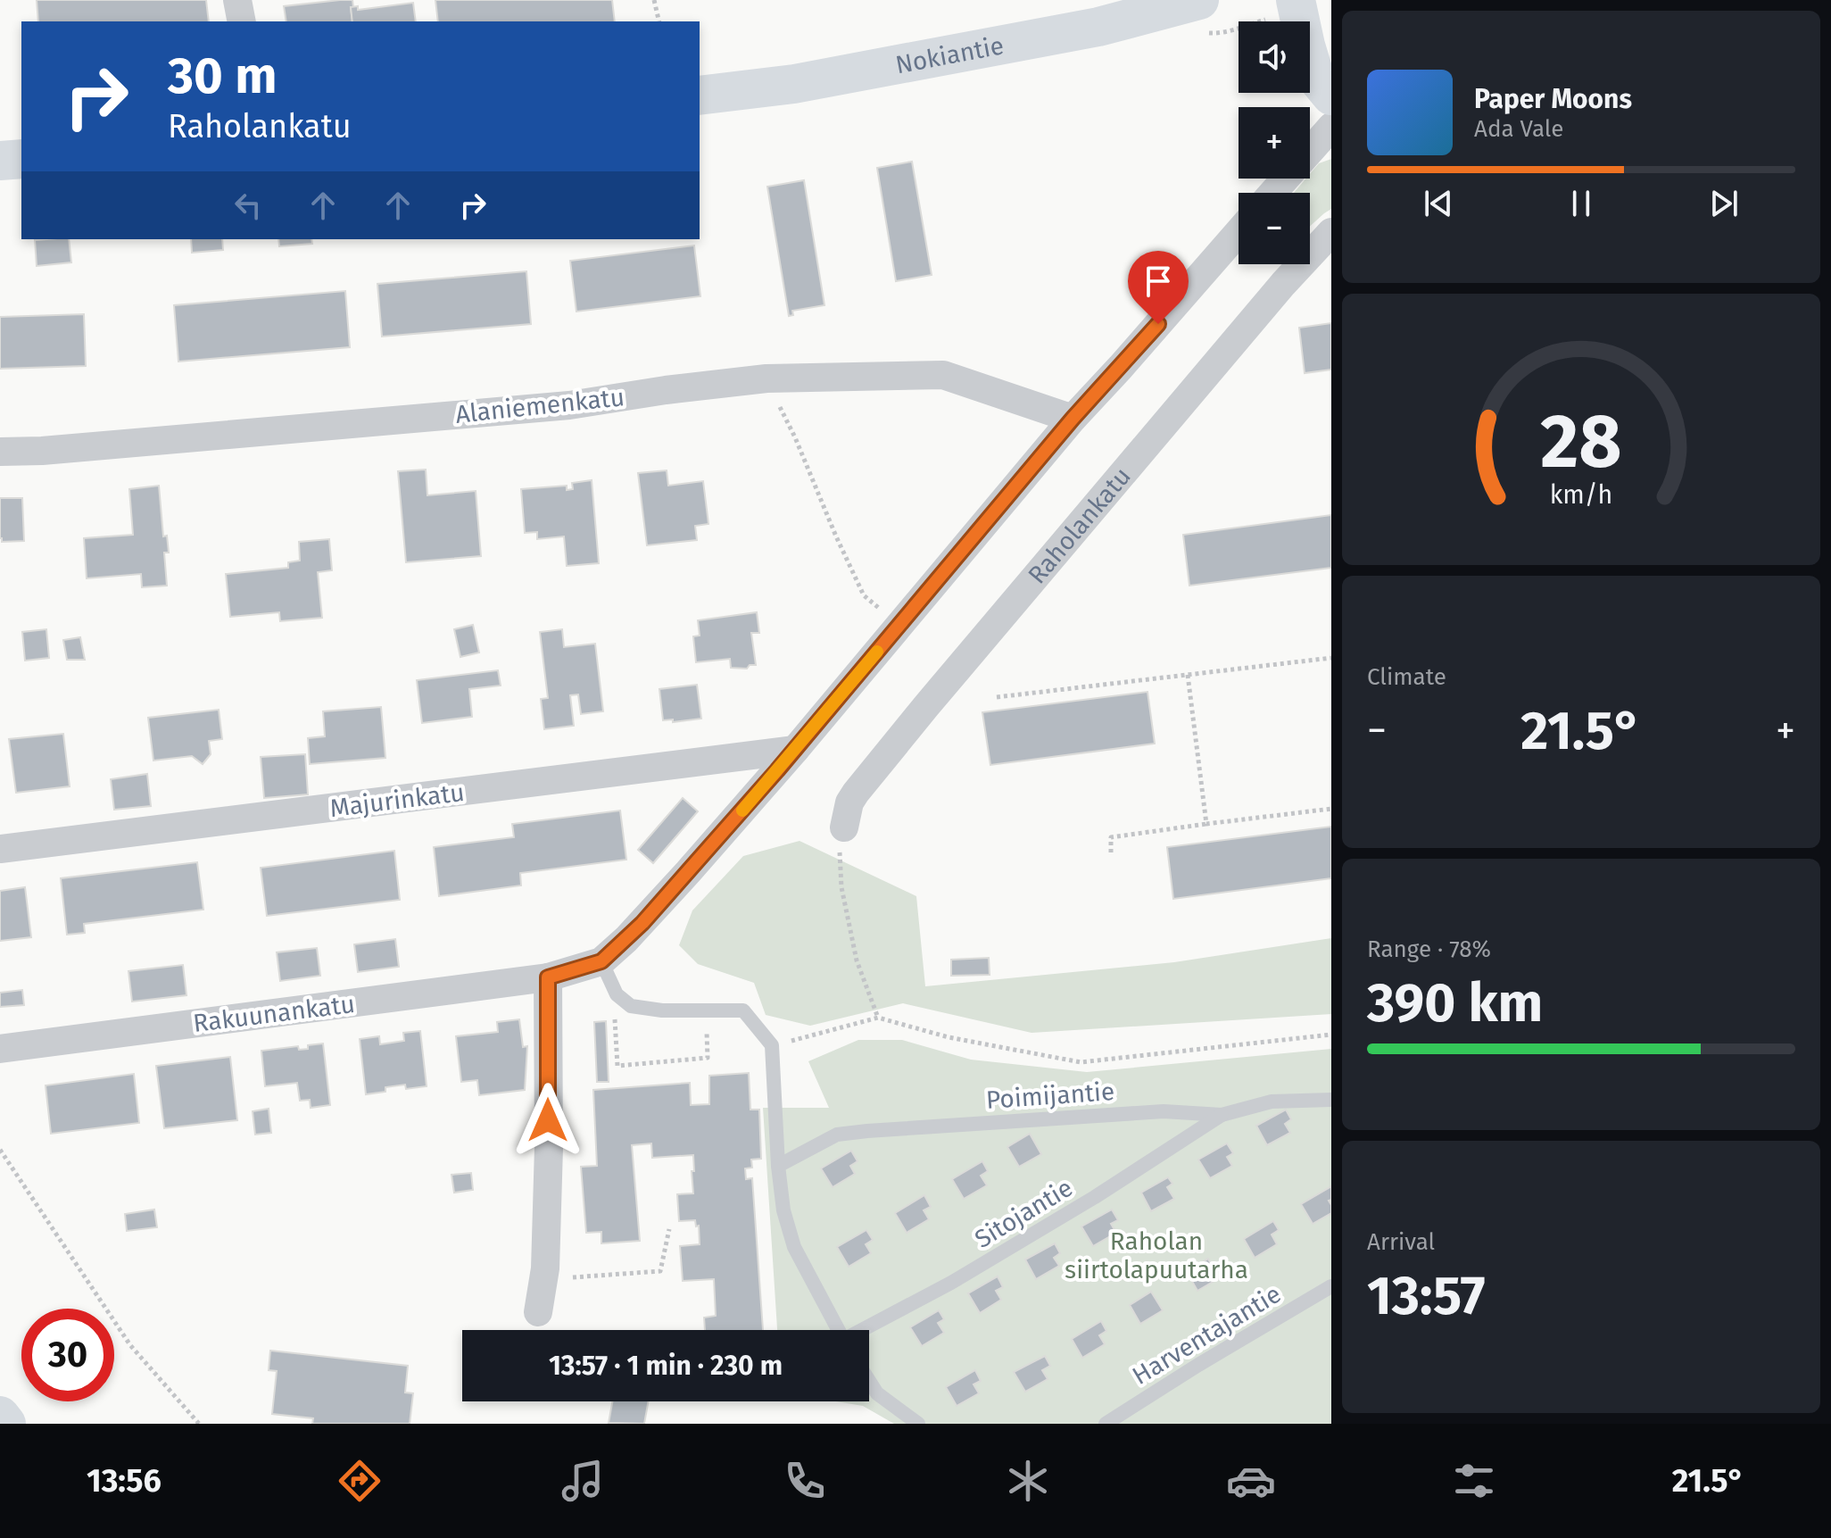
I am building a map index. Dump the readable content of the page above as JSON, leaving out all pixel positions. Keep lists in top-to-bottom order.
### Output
{
  "streets": {
    "main road": ["Nokiantie"],
    "street": [
      "Alaniemenkatu",
      "Raholankatu",
      "Majurinkatu",
      "Rakuunankatu"
    ],
    "lane": ["Poimijantie", "Sitojantie", "Harventajantie"]
  },
  "crossings": [
    ["Poimijantie", "Sitojantie"]
  ],
  "parks": ["Raholan siirtolapuutarha"],
  "page": {
    "map_buttons": ["+", "−"],
    "turn": ["30 m", "Raholankatu"],
    "song": ["Paper Moons", "Ada Vale"],
    "tile": [
      "Climate",
      ["Range · 78%", "390 km"],
      ["Arrival", "13:57"]
    ],
    "heat": ["−", "21.5°", "+"],
    "limit": "30",
    "trip": "13:57 · 1 min · 230 m",
    "tabs": ["13:56", "21.5°"],
    "gauge": ["28", "km/h"]
  }
}
